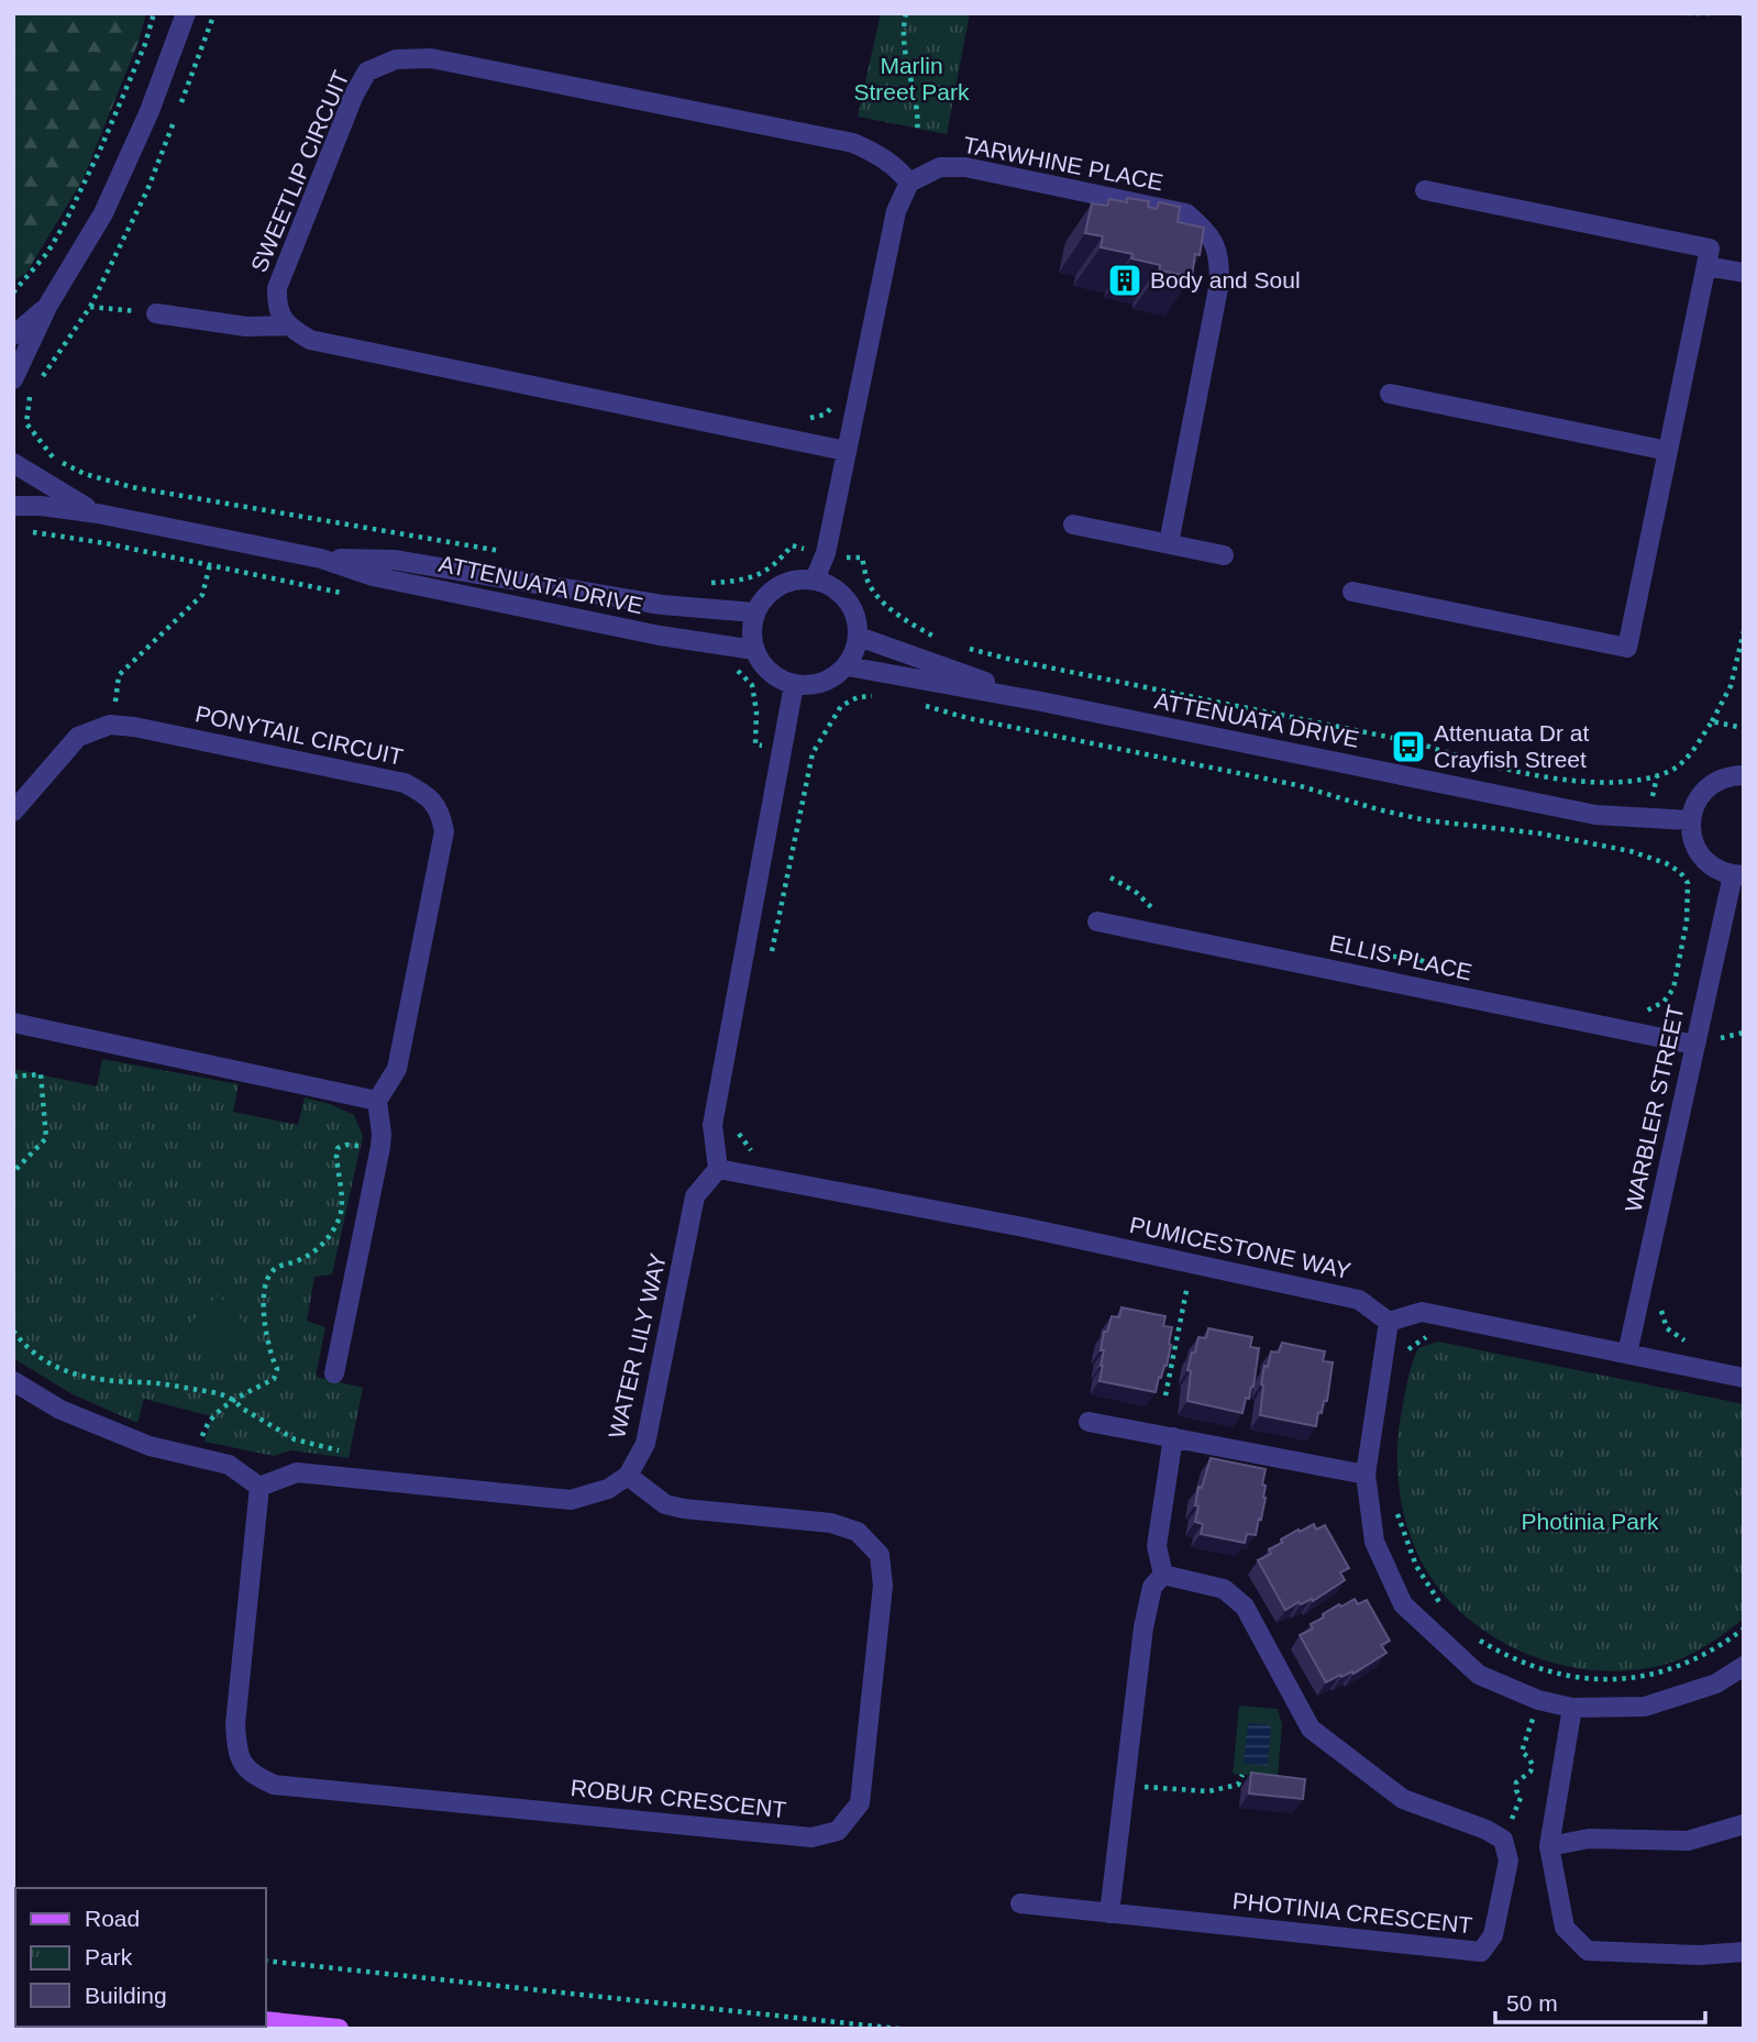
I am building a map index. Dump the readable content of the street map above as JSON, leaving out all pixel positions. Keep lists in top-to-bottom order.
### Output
{
  "streets": {
    "street": [
      "TARWHINE PLACE",
      "SWEETLIP CIRCUIT",
      "ATTENUATA DRIVE",
      "PONYTAIL CIRCUIT",
      "ELLIS PLACE",
      "WARBLER STREET",
      "PUMICESTONE WAY",
      "WATER LILY WAY",
      "ROBUR CRESCENT",
      "PHOTINIA CRESCENT"
    ]
  },
  "crossings": [
    ["TARWHINE PLACE", "SWEETLIP CIRCUIT"],
    ["ELLIS PLACE", "WARBLER STREET"],
    ["PUMICESTONE WAY", "WATER LILY WAY"],
    ["WATER LILY WAY", "ROBUR CRESCENT"]
  ],
  "parks": ["Marlin Street Park", "Photinia Park"],
  "places": {
    "building": ["Body and Soul"],
    "bus stop": ["Attenuata Dr at Crayfish Street"]
  },
  "legend": ["Road", "Park", "Building"],
  "scale_bar": "50 m"
}
